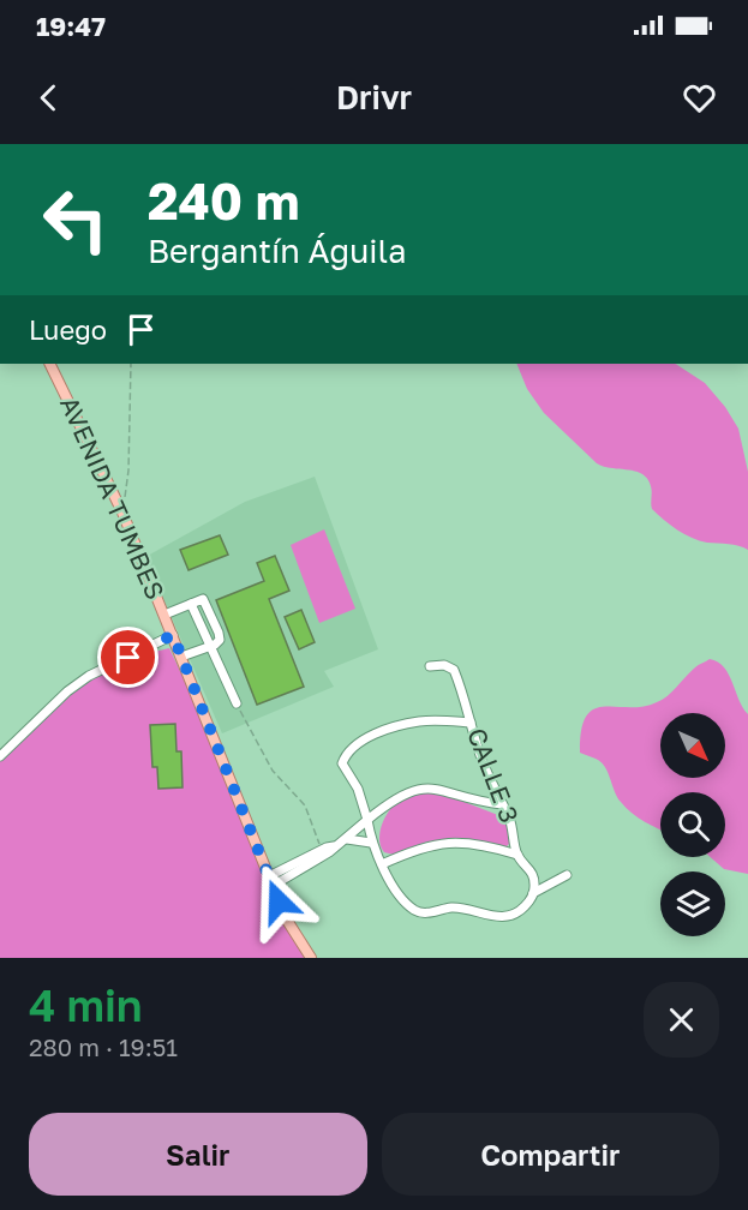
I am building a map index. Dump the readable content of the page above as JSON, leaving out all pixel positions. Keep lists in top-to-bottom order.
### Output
{
  "streets": {
    "main road": ["AVENIDA TUMBES"],
    "street": ["CALLE 3"]
  },
  "north": "bottom right",
  "page": {
    "status": "19:47",
    "header": "Drivr",
    "turn": ["240 m", "Bergantín Águila"],
    "then": "Luego",
    "heading": ["4 min", "280 m · 19:51"],
    "buttons": ["Salir", "Compartir"]
  }
}
